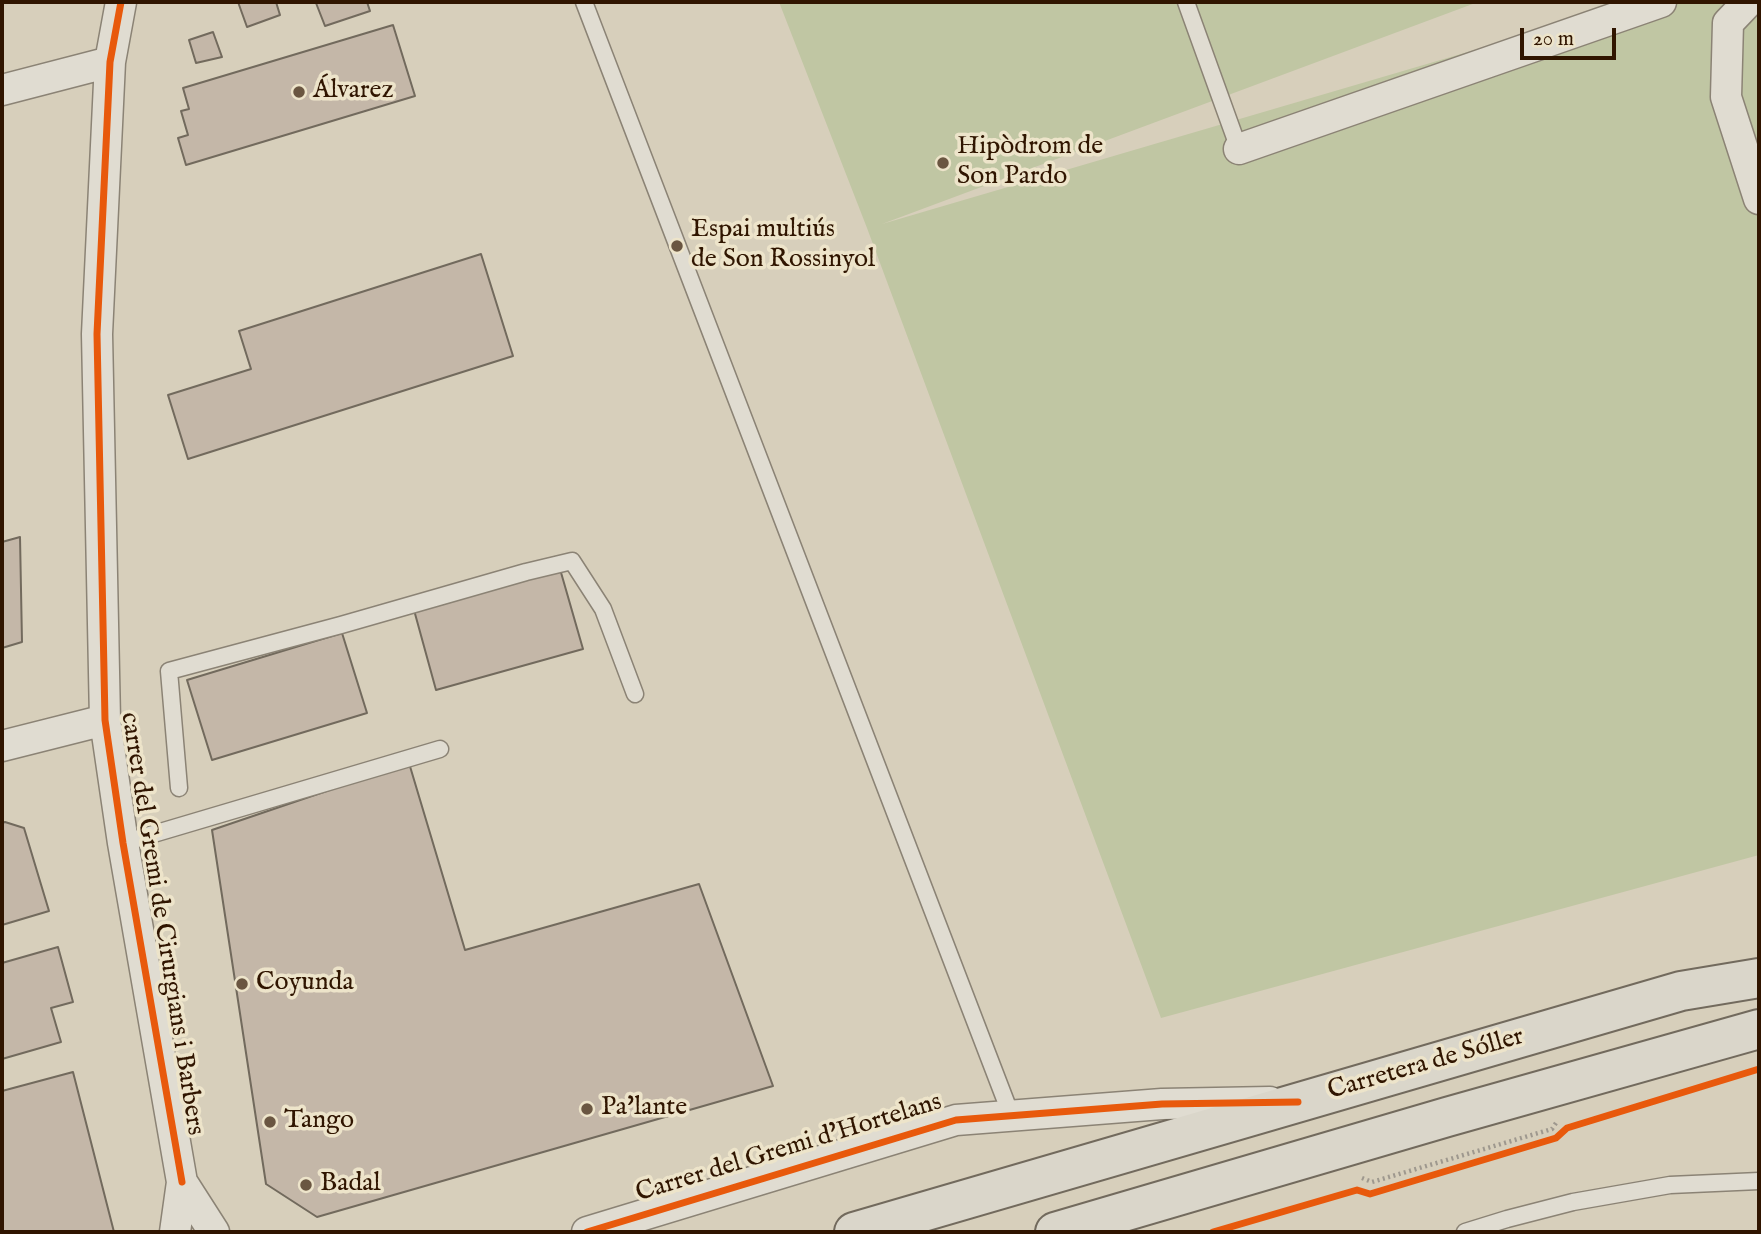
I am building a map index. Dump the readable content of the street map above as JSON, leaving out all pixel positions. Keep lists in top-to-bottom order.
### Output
{
  "streets": {
    "main road": ["Carretera de Sóller"],
    "street": ["carrer del Gremi de Cirurgians i Barbers", "Carrer del Gremi d'Hortelans"]
  },
  "crossings": [
    ["Carretera de Sóller", "Carrer del Gremi d'Hortelans"]
  ],
  "places": [
    "Álvarez",
    "Hipòdrom de Son Pardo",
    "Espai multiús de Son Rossinyol",
    "Coyunda",
    "Pa'lante",
    "Tango",
    "Badal"
  ],
  "scale_bar": "20 m"
}
